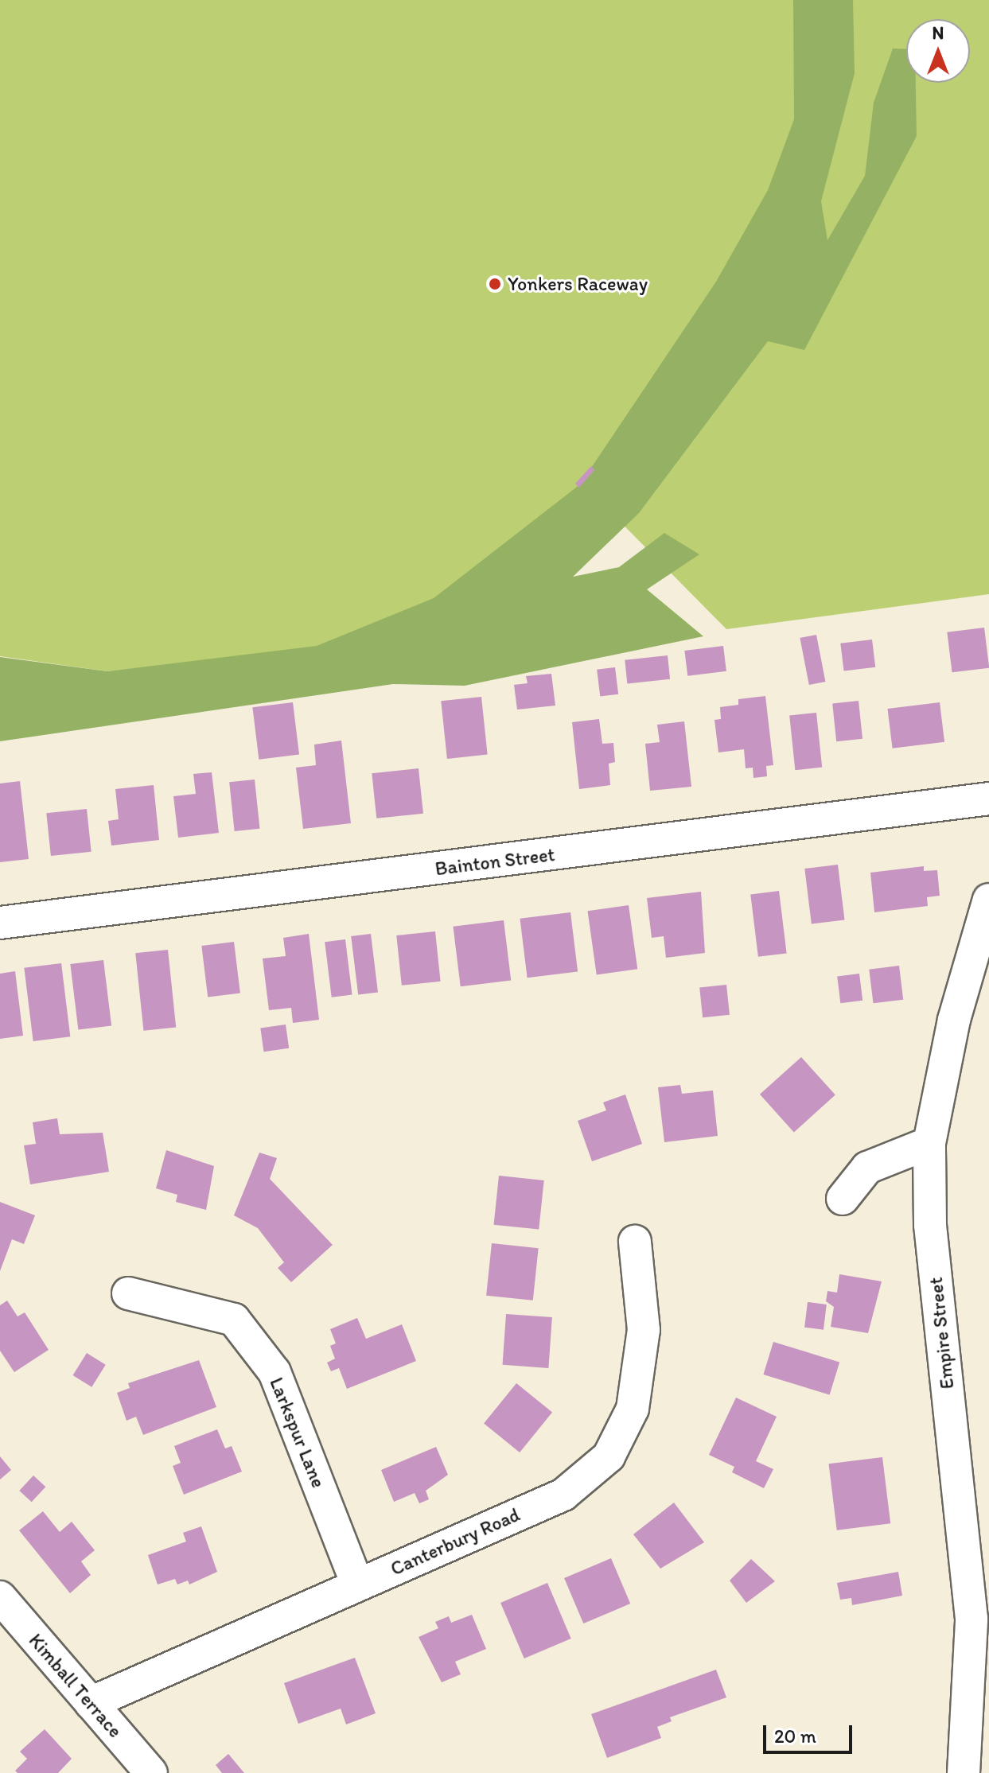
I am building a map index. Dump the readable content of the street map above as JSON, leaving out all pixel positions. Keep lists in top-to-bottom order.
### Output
{
  "streets": {
    "street": [
      "Bainton Street",
      "Empire Street",
      "Larkspur Lane",
      "Canterbury Road",
      "Kimball Terrace"
    ]
  },
  "crossings": [
    ["Larkspur Lane", "Canterbury Road"],
    ["Canterbury Road", "Kimball Terrace"]
  ],
  "places": ["Yonkers Raceway"],
  "scale_bar": "20 m",
  "north": "top"
}
